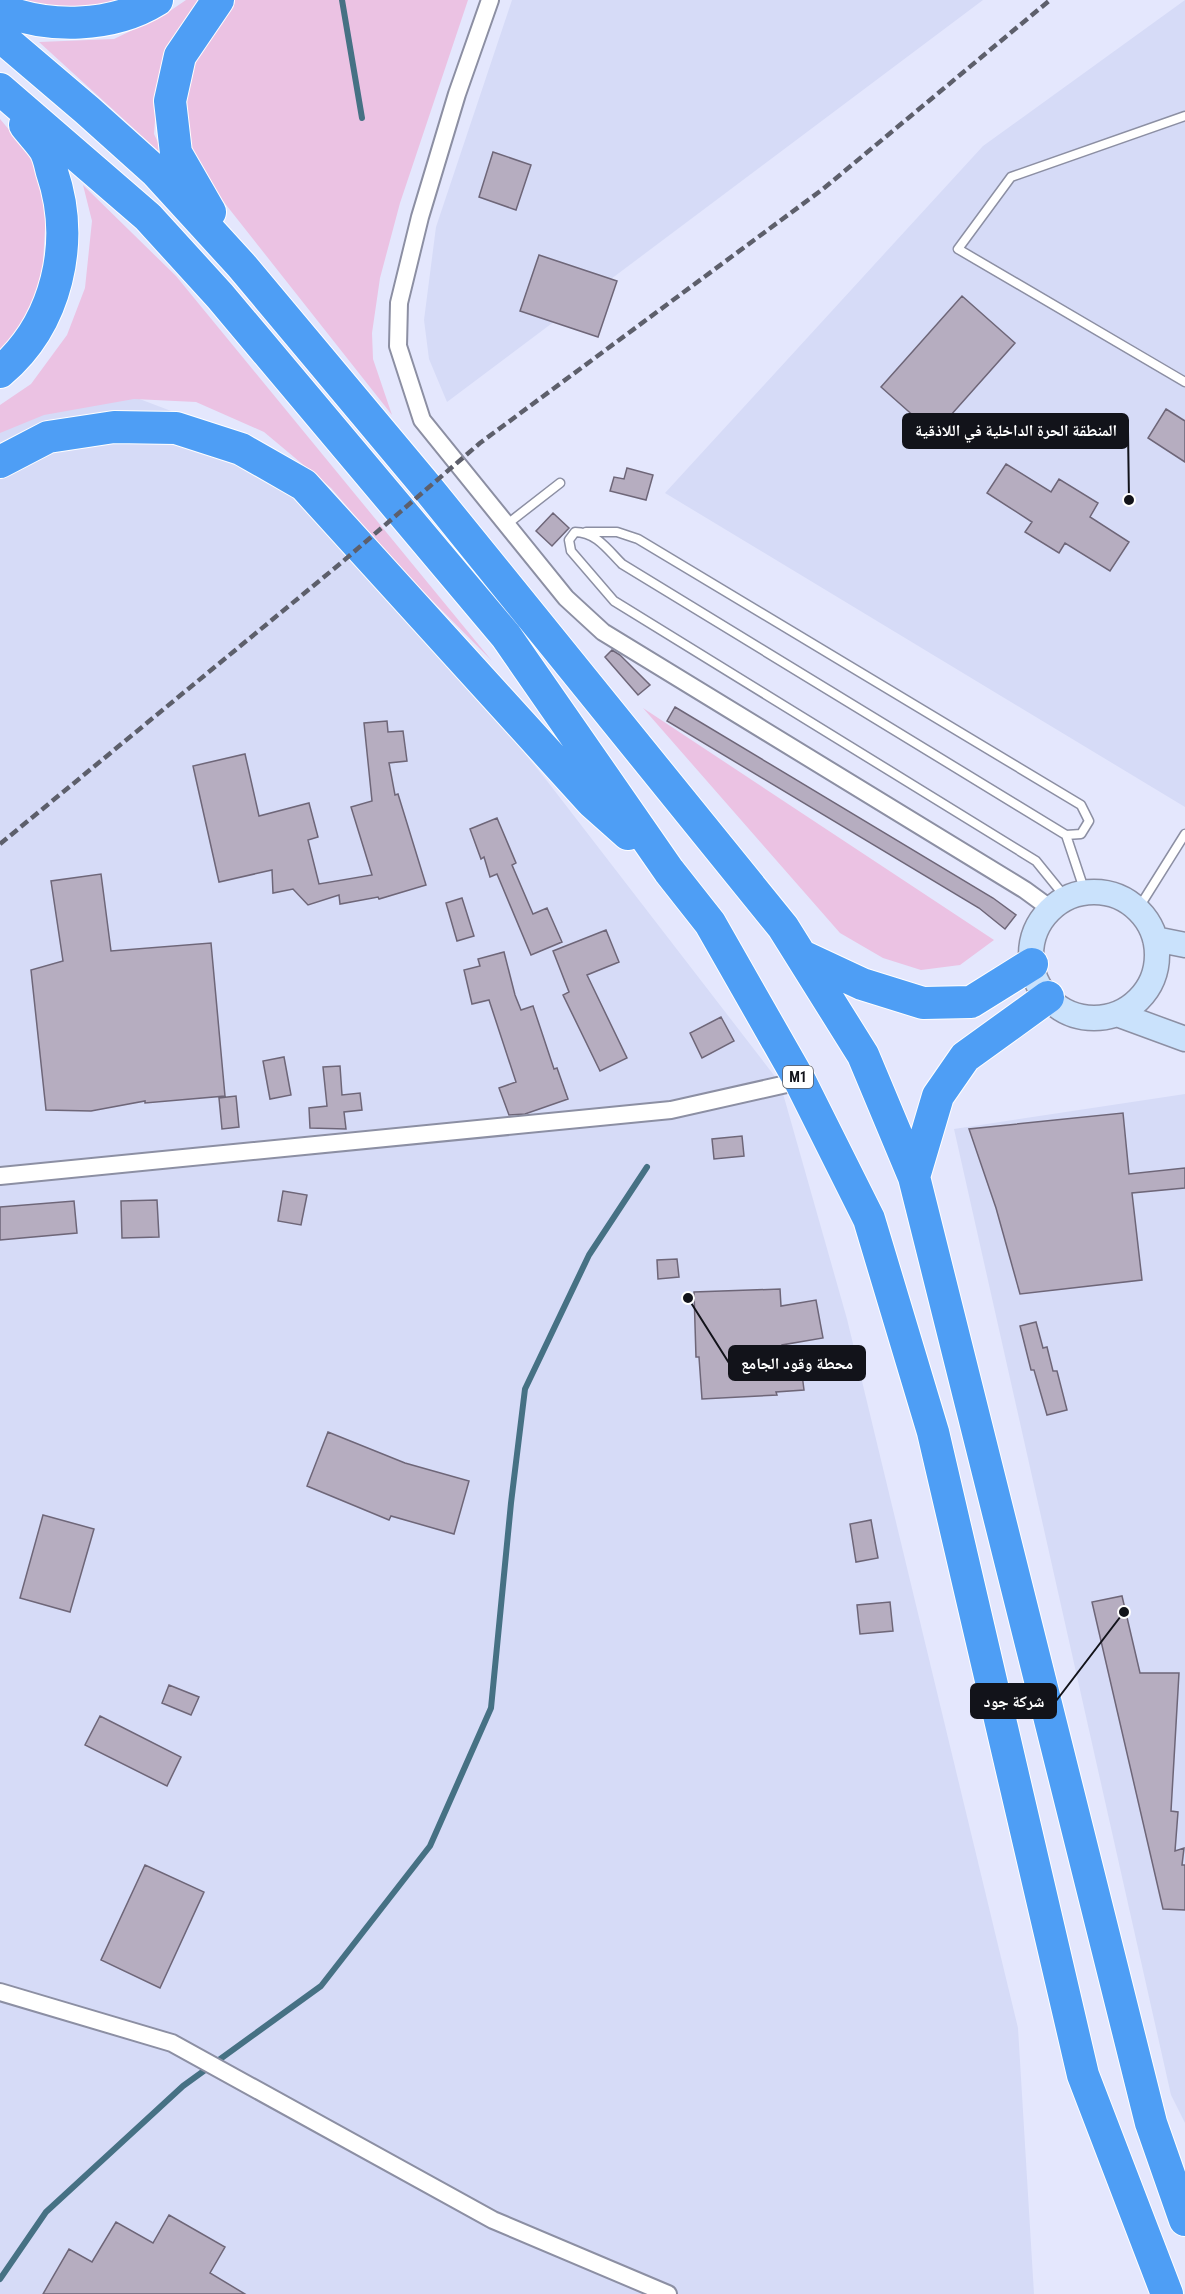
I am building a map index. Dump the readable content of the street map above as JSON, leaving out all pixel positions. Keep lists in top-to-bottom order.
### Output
{
  "streets": {
    "highway": ["M1"]
  },
  "places": ["المنطقة الحرة الداخلية في اللاذقية", "محطة وقود الجامع", "شركة جود"]
}
